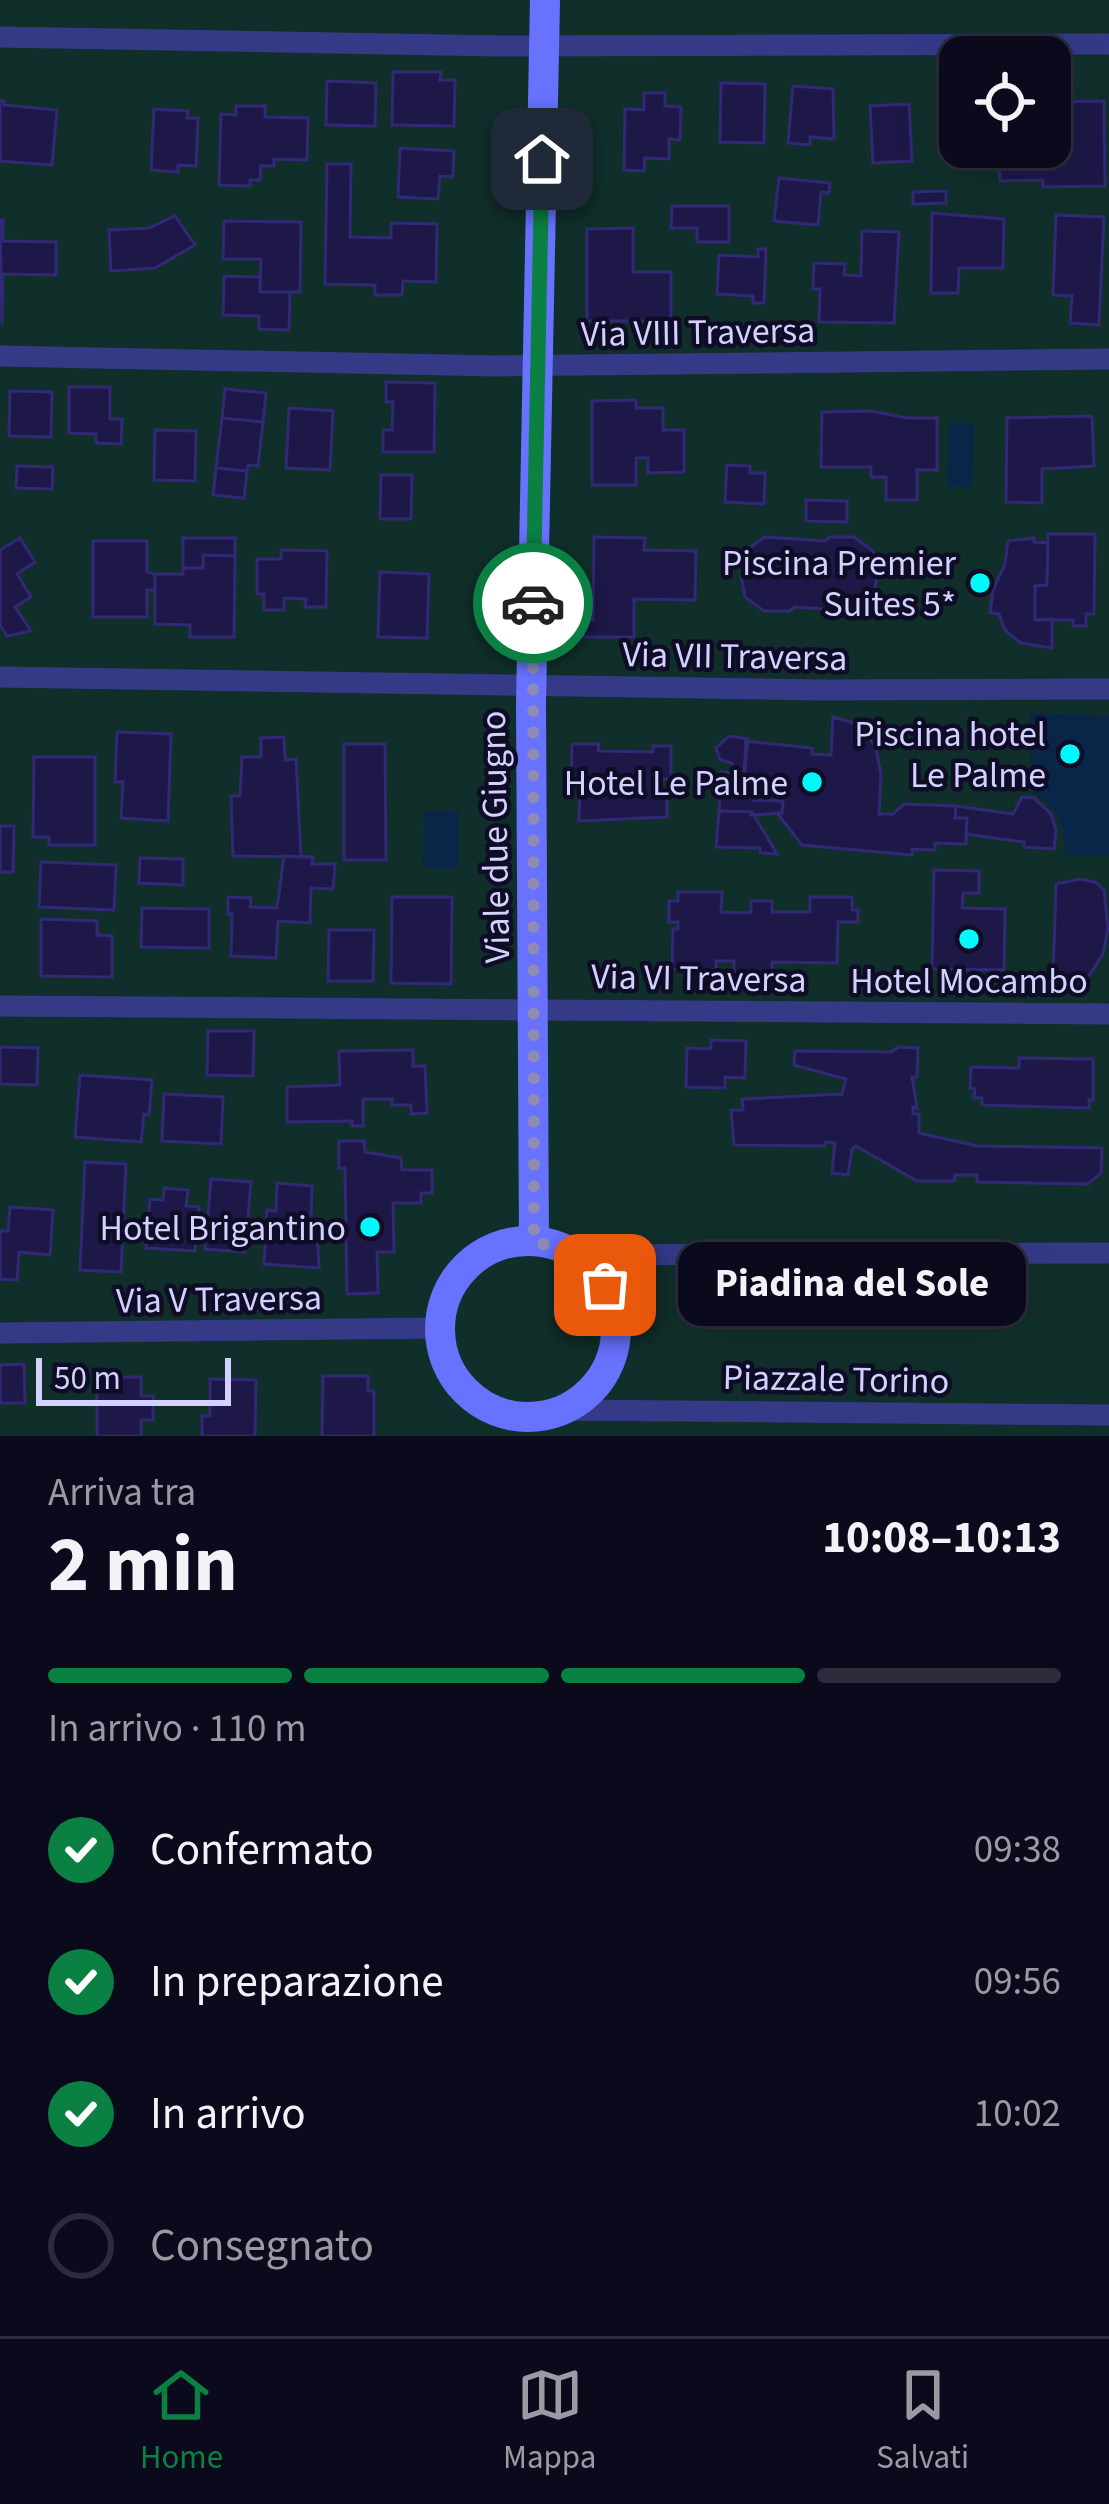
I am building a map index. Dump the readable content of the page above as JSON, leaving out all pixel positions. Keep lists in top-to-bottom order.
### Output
{
  "streets": {
    "street": [
      "Via VIII Traversa",
      "Via VII Traversa",
      "Viale due Giugno",
      "Via VI Traversa",
      "Via V Traversa",
      "Piazzale Torino"
    ]
  },
  "crossings": [
    ["Via VIII Traversa", "Viale due Giugno"],
    ["Via VII Traversa", "Viale due Giugno"],
    ["Viale due Giugno", "Via VI Traversa"],
    ["Viale due Giugno", "Via V Traversa"],
    ["Viale due Giugno", "Piazzale Torino"],
    ["Via V Traversa", "Piazzale Torino"]
  ],
  "places": [
    "Piscina Premier Suites 5*",
    "Piscina hotel Le Palme",
    "Hotel Le Palme",
    "Hotel Mocambo",
    "Hotel Brigantino",
    "Piadina del Sole"
  ],
  "scale_bar": "50 m",
  "page": {
    "bubble": "Piadina del Sole",
    "scale": "50 m",
    "heading": ["2 min", "Arriva tra", "10:08–10:13"],
    "bar": "In arrivo · 110 m",
    "list": [
      ["Confermato", "09:38"],
      ["In preparazione", "09:56"],
      ["In arrivo", "10:02"],
      "Consegnato"
    ],
    "tabs": ["Home", "Mappa", "Salvati"]
  }
}
